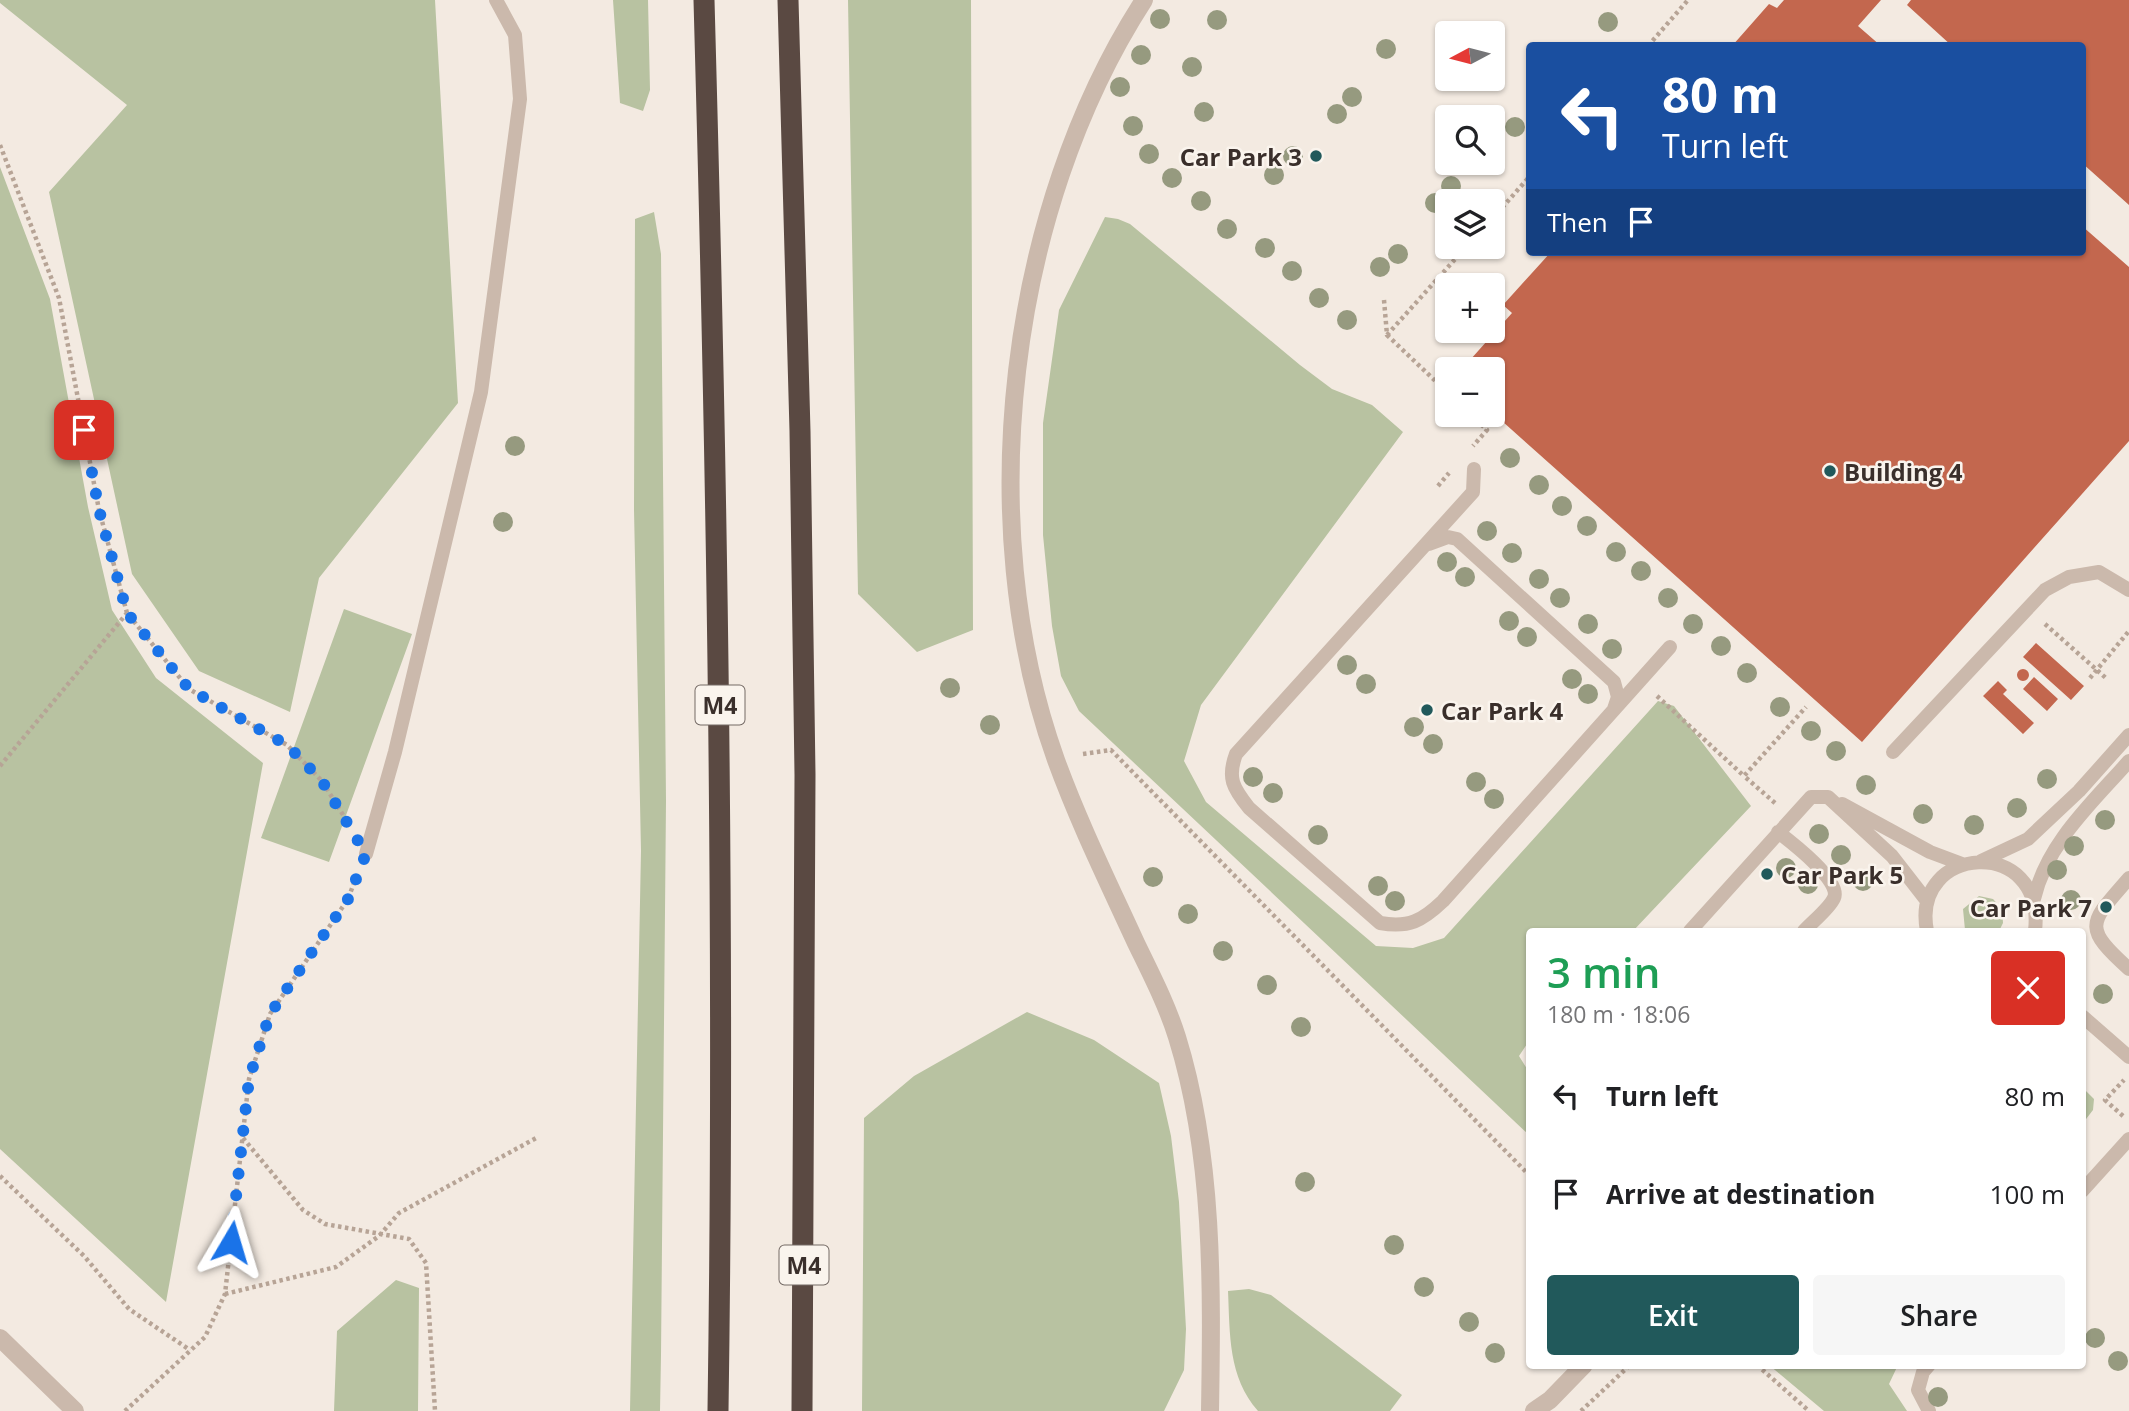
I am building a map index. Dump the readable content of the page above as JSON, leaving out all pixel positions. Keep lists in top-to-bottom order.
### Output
{
  "streets": {
    "highway": ["M4"]
  },
  "places": [
    "Car Park 3",
    "Building 4",
    "Car Park 4",
    "Car Park 5",
    "Car Park 7"
  ],
  "north": "left",
  "page": {
    "map_buttons": ["+", "−"],
    "turn": ["80 m", "Turn left"],
    "then": "Then",
    "heading": ["3 min", "180 m · 18:06"],
    "list": [
      {
        "name": "Turn left",
        "value": "80 m"
      },
      {
        "name": "Arrive at destination",
        "value": "100 m"
      }
    ],
    "buttons": ["Exit", "Share"]
  }
}
